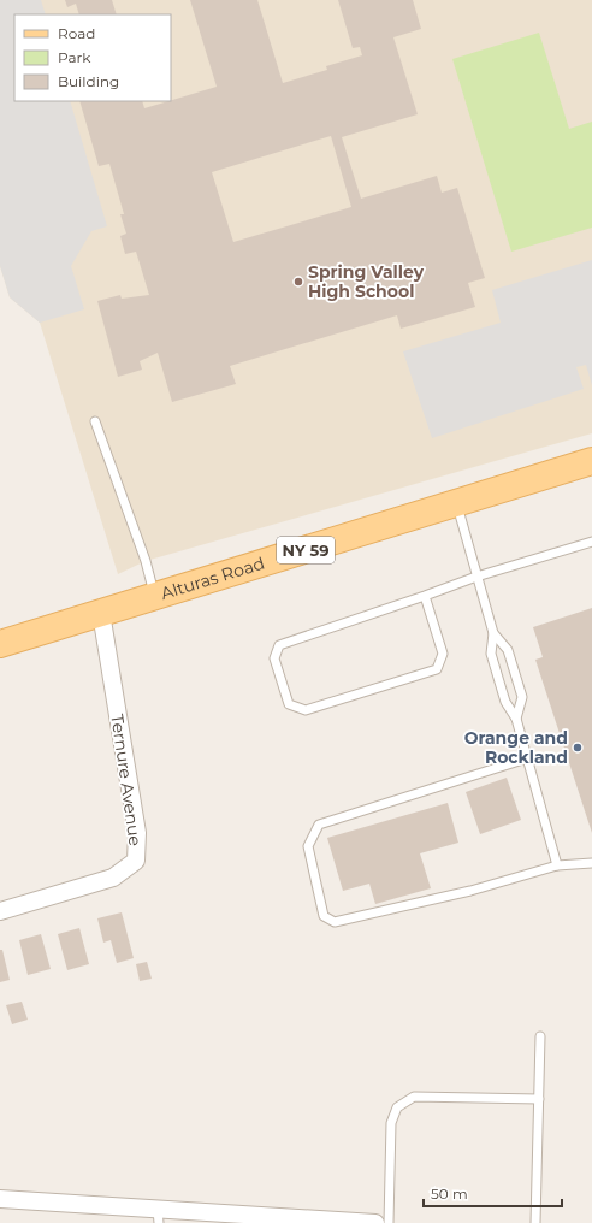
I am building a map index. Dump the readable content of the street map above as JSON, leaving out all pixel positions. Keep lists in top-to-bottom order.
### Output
{
  "streets": {
    "main road": ["NY 59", "Alturas Road"],
    "street": ["Ternure Avenue"]
  },
  "crossings": [
    ["Alturas Road", "Ternure Avenue"]
  ],
  "places": ["Spring Valley High School", "Orange and Rockland"],
  "legend": ["Road", "Park", "Building"],
  "scale_bar": "50 m"
}
